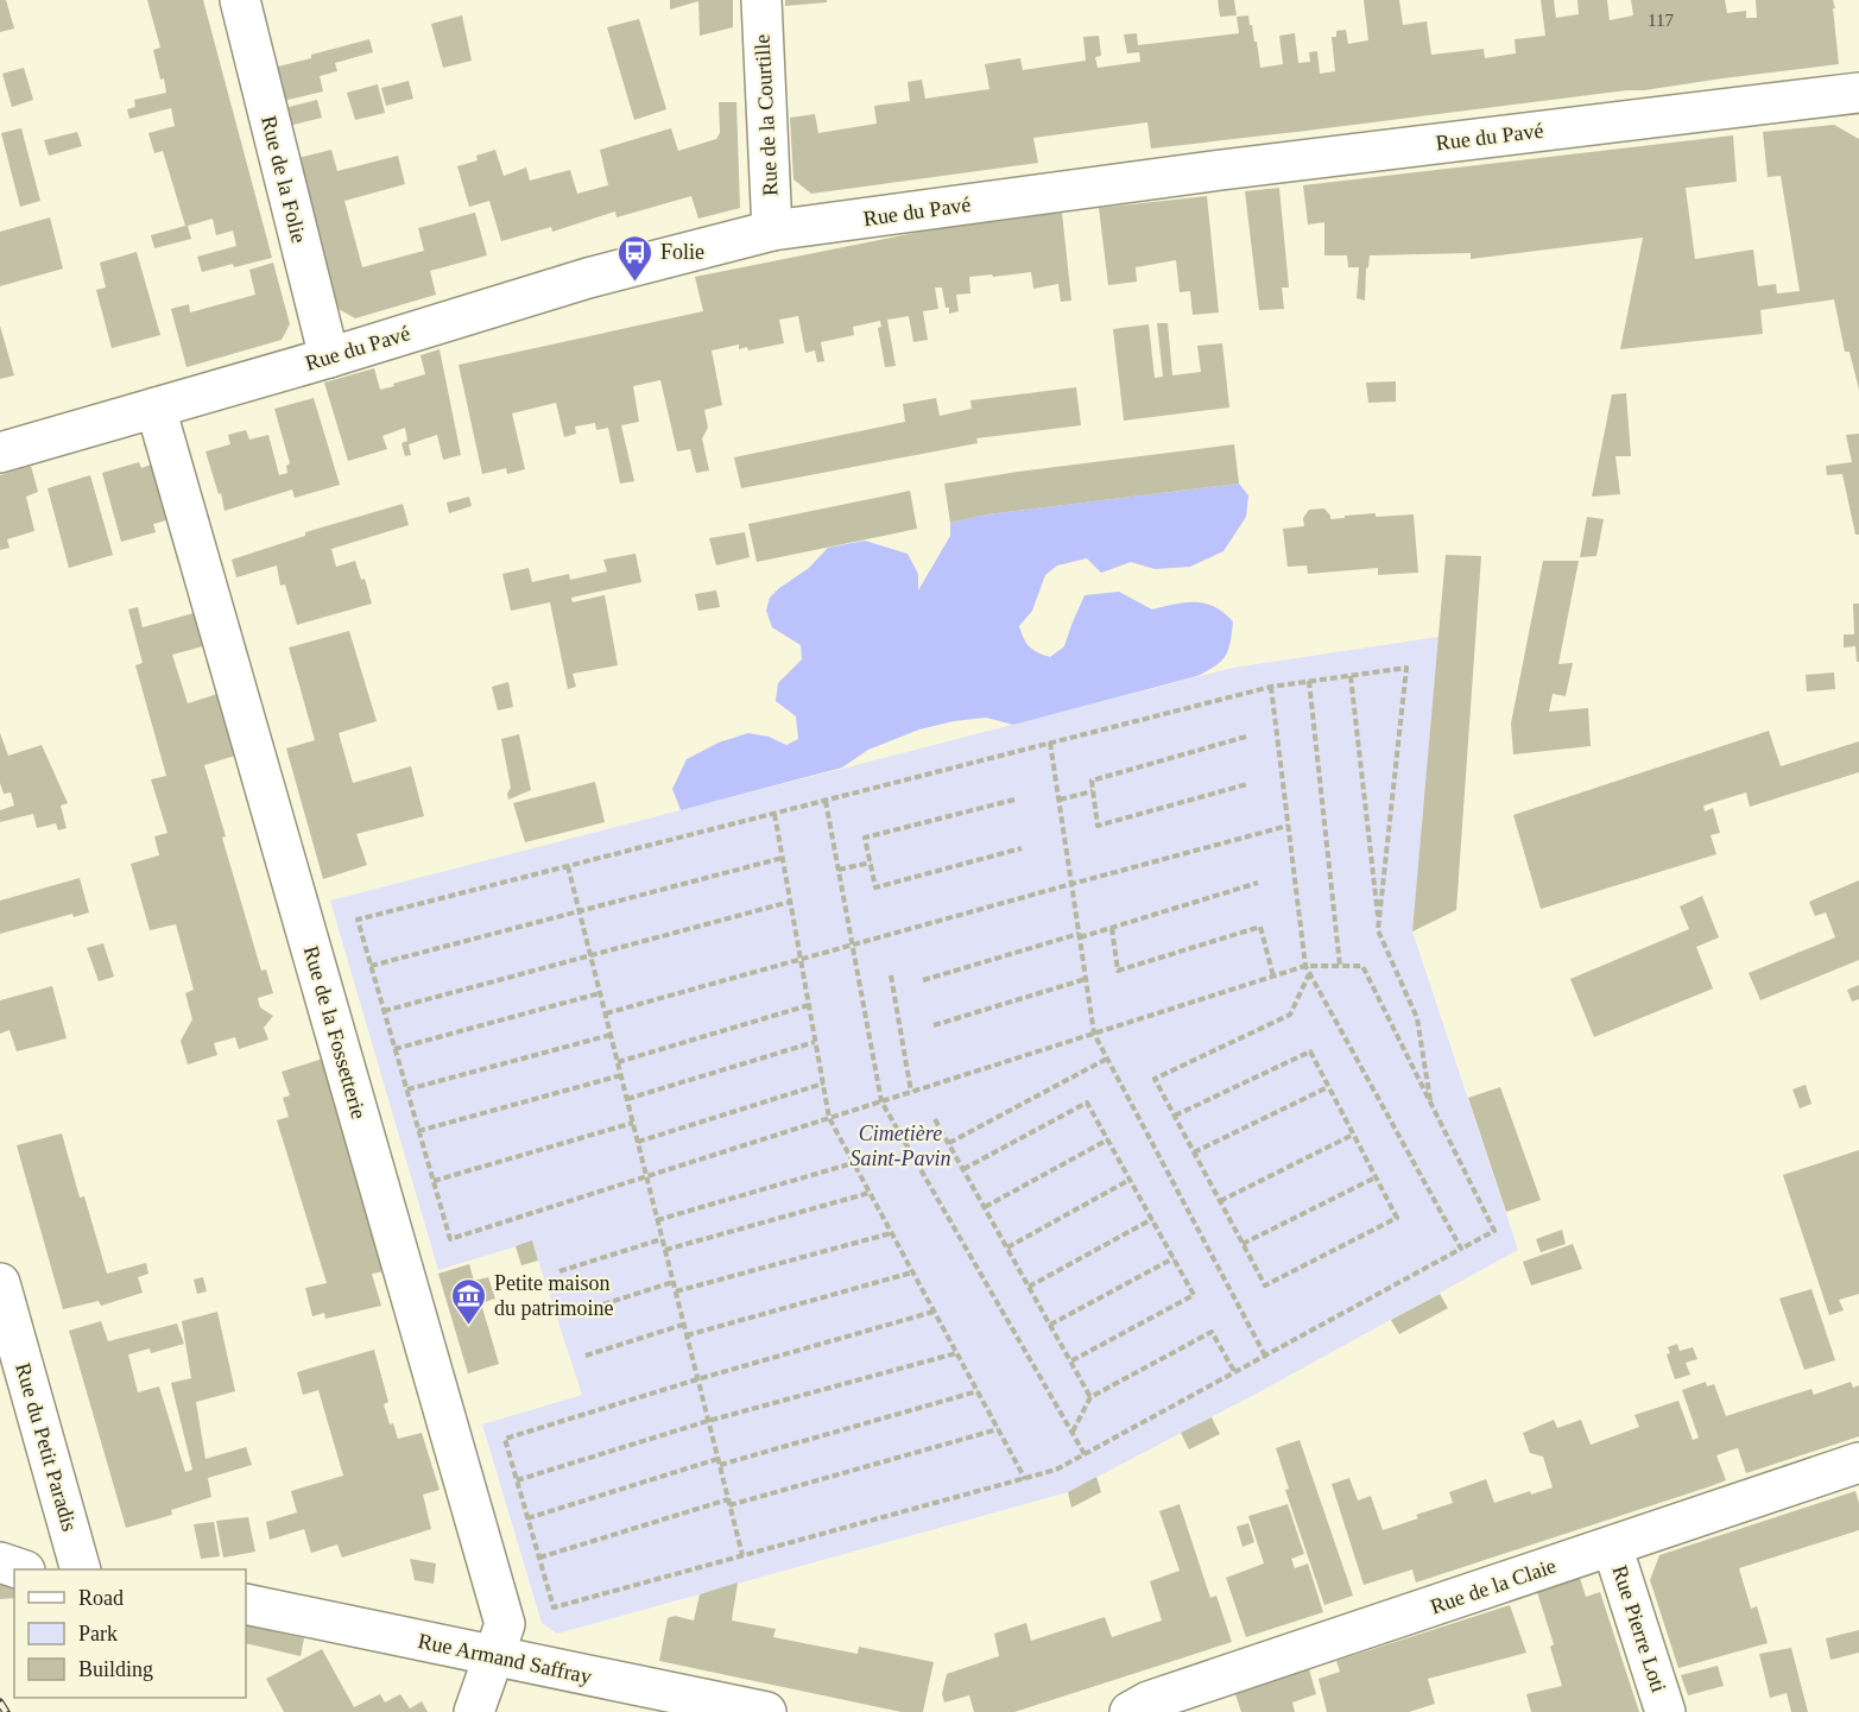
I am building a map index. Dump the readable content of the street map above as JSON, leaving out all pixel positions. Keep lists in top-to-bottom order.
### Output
{
  "streets": {
    "street": [
      "Rue de la Courtille",
      "Rue du Pavé",
      "Rue de la Folie",
      "Rue de la Fossetterie",
      "Rue du Petit Paradis",
      "Rue de la Claie",
      "Rue Pierre Loti",
      "Rue Armand Saffray"
    ]
  },
  "crossings": [
    ["Rue de la Courtille", "Rue du Pavé"],
    ["Rue du Pavé", "Rue de la Folie"],
    ["Rue du Pavé", "Rue de la Fossetterie"],
    ["Rue de la Fossetterie", "Rue Armand Saffray"],
    ["Rue de la Claie", "Rue Pierre Loti"]
  ],
  "parks": ["Cimetière Saint-Pavin"],
  "places": {
    "bus stop": ["Folie"],
    "museum": ["Petite maison du patrimoine"]
  },
  "house_numbers": ["117"],
  "legend": ["Road", "Park", "Building"]
}
